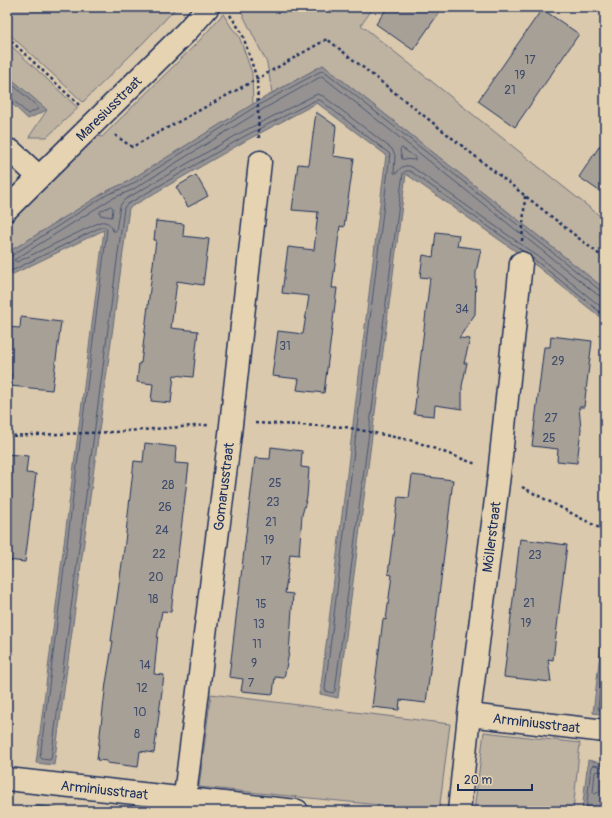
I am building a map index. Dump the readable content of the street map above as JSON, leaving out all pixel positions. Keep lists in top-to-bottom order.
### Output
{
  "streets": {
    "street": [
      "Maresiusstraat",
      "Gomarusstraat",
      "Möllerstraat",
      "Arminiusstraat"
    ]
  },
  "crossings": [
    ["Gomarusstraat", "Arminiusstraat"],
    ["Möllerstraat", "Arminiusstraat"]
  ],
  "house_numbers": [
    "17",
    "19",
    "21",
    "34",
    "31",
    "29",
    "27",
    "25",
    "25",
    "28",
    "23",
    "26",
    "21",
    "24",
    "19",
    "22",
    "23",
    "17",
    "20",
    "18",
    "21",
    "15",
    "19",
    "13",
    "11",
    "9",
    "14",
    "7",
    "12",
    "10",
    "8"
  ],
  "scale_bar": "20 m"
}
